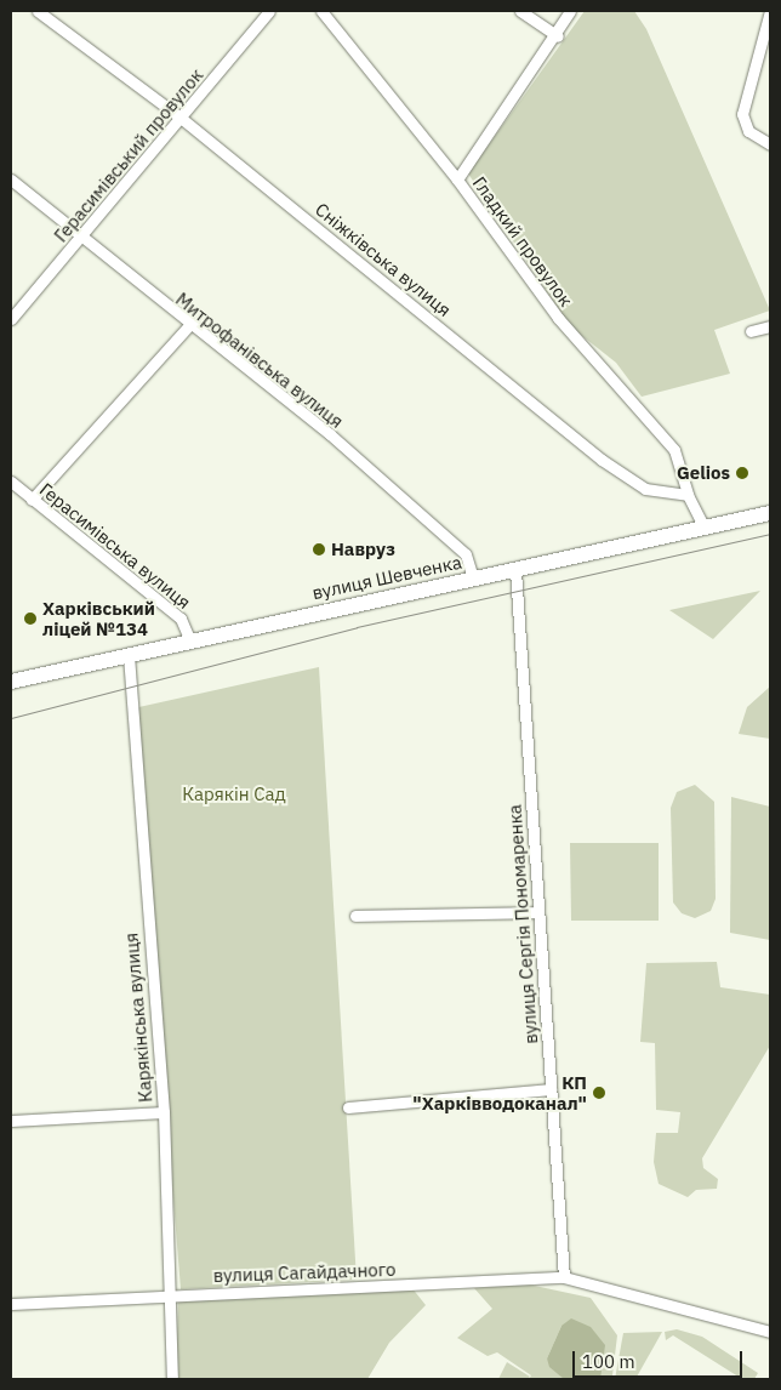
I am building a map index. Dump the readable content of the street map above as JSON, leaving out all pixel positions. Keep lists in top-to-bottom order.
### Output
{
  "streets": {
    "main road": ["вулиця Шевченка"],
    "street": [
      "Герасимівський провулок",
      "Гладкий провулок",
      "Сніжківська вулиця",
      "Митрофанівська вулиця",
      "Герасимівська вулиця",
      "вулиця Сергія Пономаренка",
      "Карякінська вулиця",
      "вулиця Сагайдачного"
    ]
  },
  "crossings": [
    ["Герасимівський провулок", "Сніжківська вулиця"],
    ["Герасимівський провулок", "Митрофанівська вулиця"],
    ["Гладкий провулок", "Сніжківська вулиця"],
    ["Митрофанівська вулиця", "вулиця Шевченка"],
    ["Герасимівська вулиця", "вулиця Шевченка"],
    ["вулиця Шевченка", "вулиця Сергія Пономаренка"],
    ["вулиця Шевченка", "Карякінська вулиця"],
    ["вулиця Сергія Пономаренка", "вулиця Сагайдачного"],
    ["Карякінська вулиця", "вулиця Сагайдачного"]
  ],
  "parks": ["Карякін Сад"],
  "places": [
    "Gelios",
    "Навруз",
    "Харківський ліцей №134",
    "КП \"Харківводоканал\""
  ],
  "scale_bar": "100 m"
}
